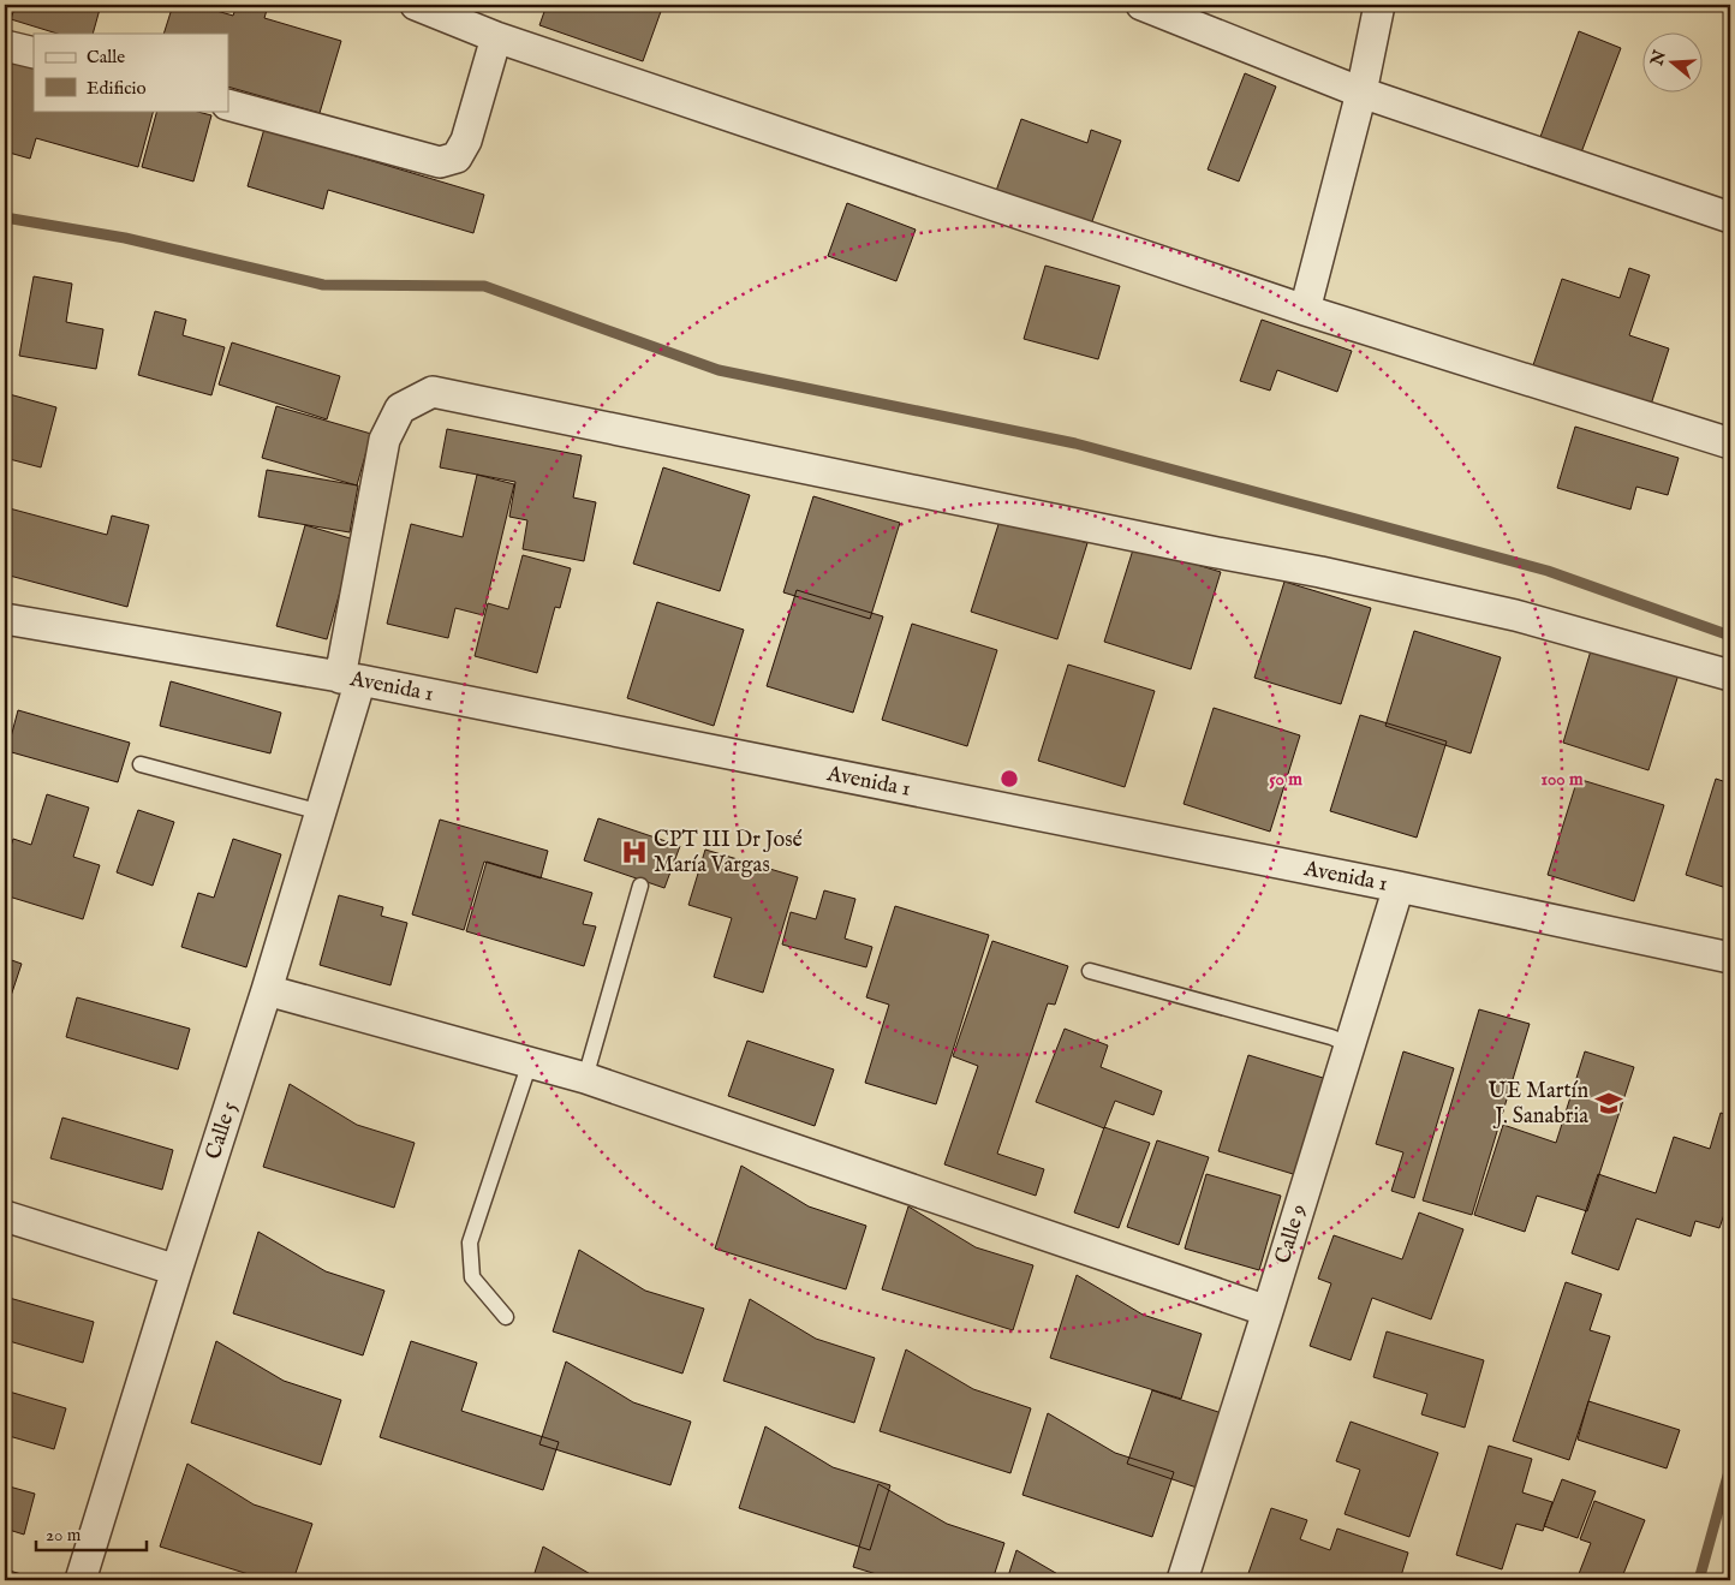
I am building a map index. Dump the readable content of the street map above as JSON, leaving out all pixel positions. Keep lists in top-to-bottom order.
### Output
{
  "streets": {
    "street": ["Avenida 1", "Calle 5", "Calle 9"]
  },
  "crossings": [
    ["Avenida 1", "Calle 5"],
    ["Avenida 1", "Calle 9"]
  ],
  "places": {
    "hospital": ["CPT III Dr José María Vargas"],
    "school or university": ["UE Martín J. Sanabria"]
  },
  "legend": ["Calle", "Edificio"],
  "scale_bar": "20 m",
  "north": "left",
  "rings": ["50 m", "100 m"]
}
